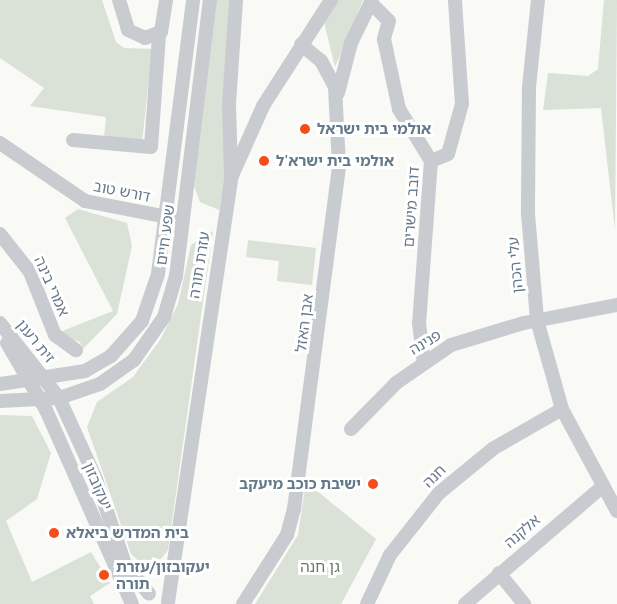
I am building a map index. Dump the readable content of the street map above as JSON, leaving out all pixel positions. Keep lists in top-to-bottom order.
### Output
{
  "streets": {
    "street": [
      "דורש טוב",
      "דובב מישרים",
      "שפע חיים",
      "עזרת תורה",
      "עלי הכהן",
      "אמרי בינה",
      "אבן האזל",
      "זית רענן",
      "פנינה",
      "חנה",
      "יעקובזון",
      "אלקנה"
    ]
  },
  "crossings": [
    ["דורש טוב", "שפע חיים"],
    ["דובב מישרים", "פנינה"],
    ["שפע חיים", "זית רענן"],
    ["שפע חיים", "יעקובזון"],
    ["עזרת תורה", "אבן האזל"],
    ["עזרת תורה", "יעקובזון"],
    ["עלי הכהן", "פנינה"],
    ["עלי הכהן", "חנה"],
    ["עלי הכהן", "אלקנה"],
    ["זית רענן", "יעקובזון"]
  ],
  "parks": ["גן חנה"],
  "places": [
    "אולמי בית ישראל",
    "אולמי בית ישרא'ל",
    "ישיבת כוכב מיעקב",
    "בית המדרש ביאלא",
    "יעקובזון/עזרת תורה"
  ]
}
